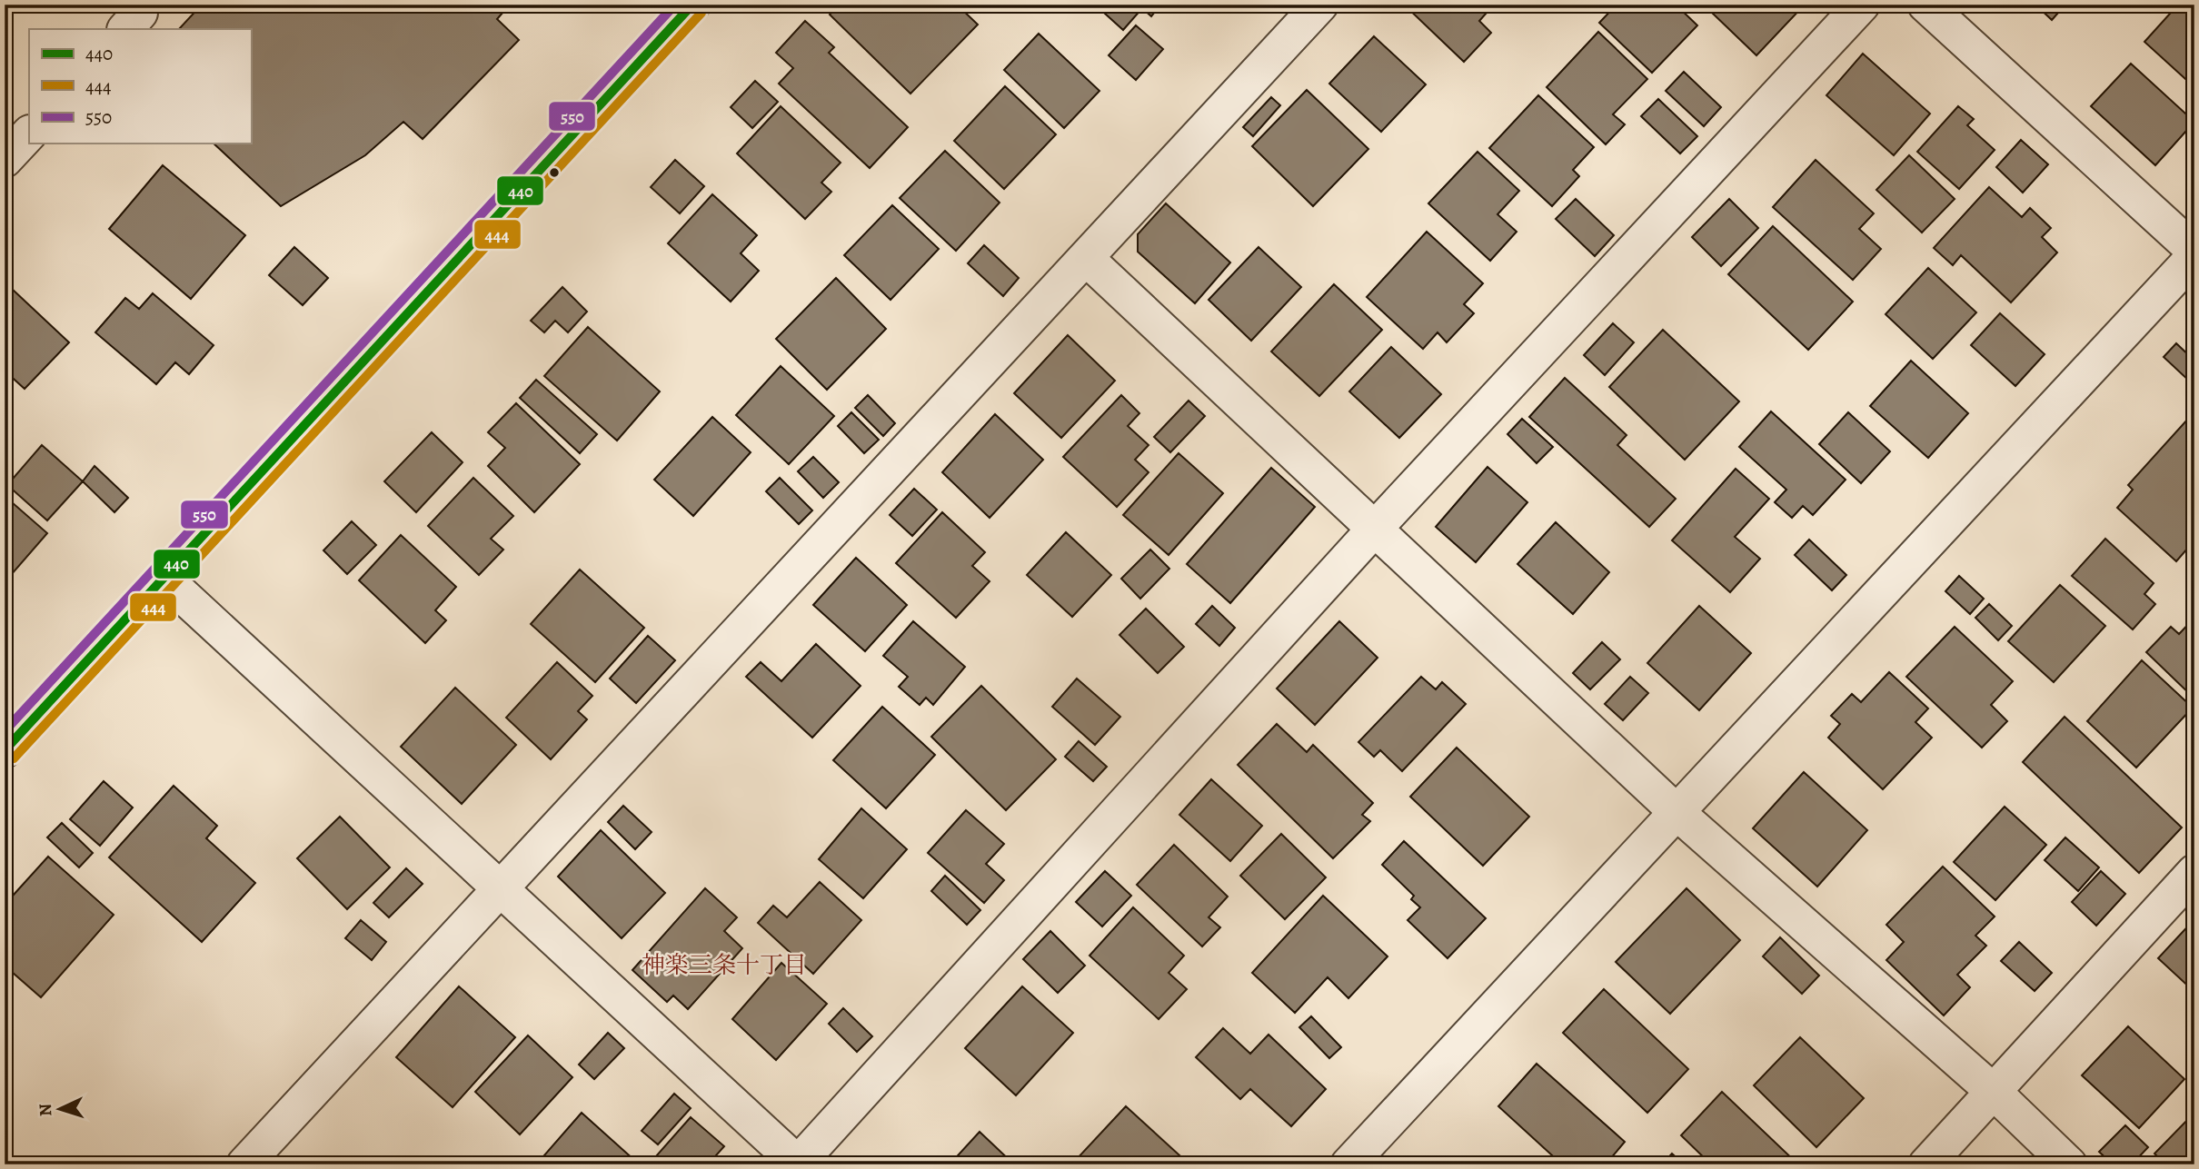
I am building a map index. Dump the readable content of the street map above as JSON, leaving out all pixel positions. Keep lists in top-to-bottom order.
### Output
{
  "districts": ["神楽三条十丁目"],
  "lines": ["transit line 440", "transit line 550", "transit line 444"],
  "legend": ["440", "444", "550"],
  "north": "left"
}
